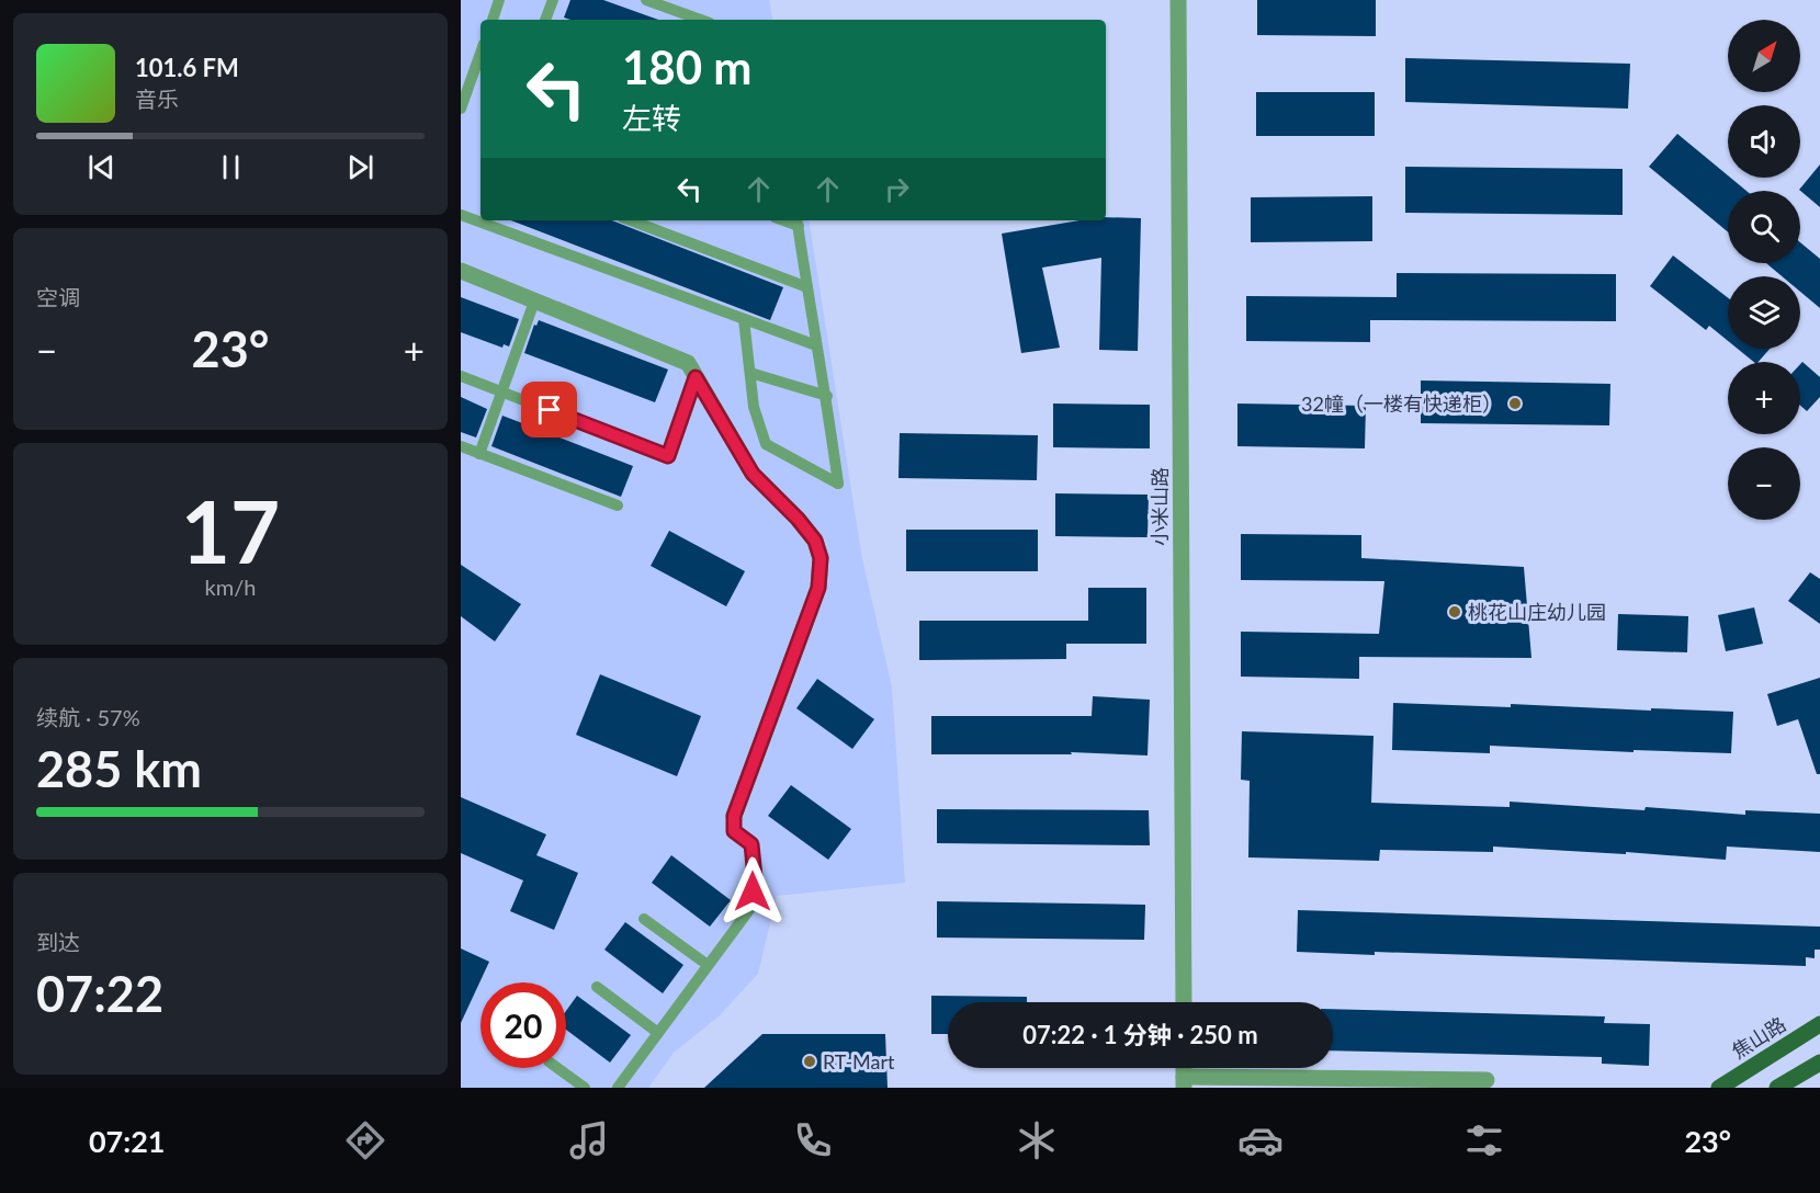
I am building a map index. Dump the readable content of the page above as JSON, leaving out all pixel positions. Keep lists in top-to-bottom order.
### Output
{
  "streets": {
    "main road": ["焦山路"],
    "street": ["小米山路"]
  },
  "places": ["32幢（一楼有快递柜）", "桃花山庄幼儿园", "RT-Mart"],
  "north": "top right",
  "page": {
    "map_buttons": ["+", "−"],
    "turn": ["180 m", "左转"],
    "song": ["101.6 FM", "音乐"],
    "tile": [
      "空调",
      ["17", "km/h"],
      ["续航 · 57%", "285 km"],
      ["到达", "07:22"]
    ],
    "heat": ["−", "23°", "+"],
    "limit": "20",
    "trip": "07:22 · 1 分钟 · 250 m",
    "tabs": ["07:21", "23°"]
  }
}
